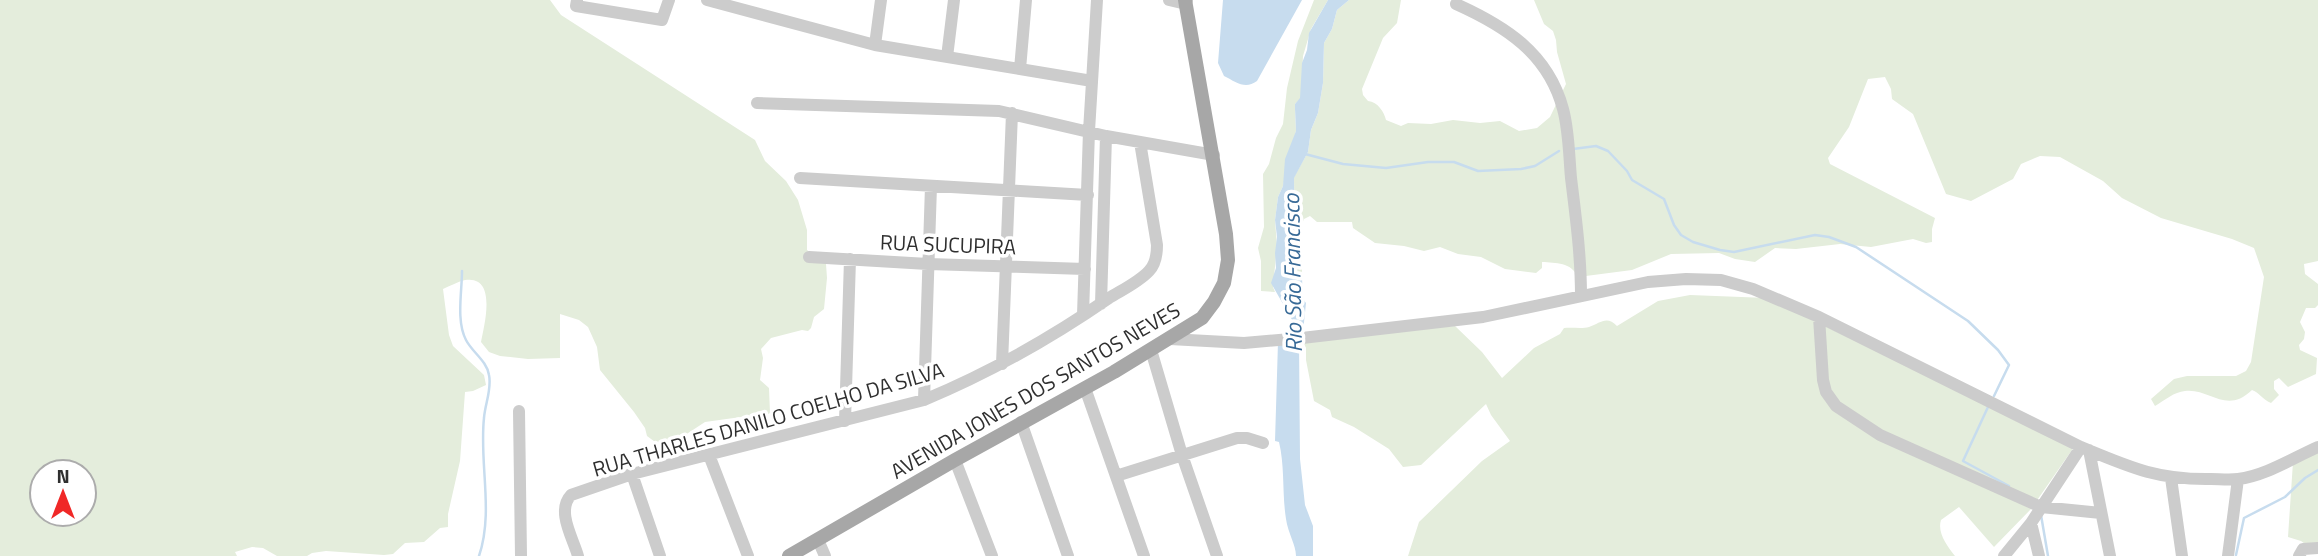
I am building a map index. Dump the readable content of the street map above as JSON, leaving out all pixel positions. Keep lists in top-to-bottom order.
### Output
{
  "streets": {
    "main road": ["AVENIDA JONES DOS SANTOS NEVES"],
    "street": ["RUA SUCUPIRA", "RUA THARLES DANILO COELHO DA SILVA"]
  },
  "water": ["Rio São Francisco"],
  "north": "top"
}
